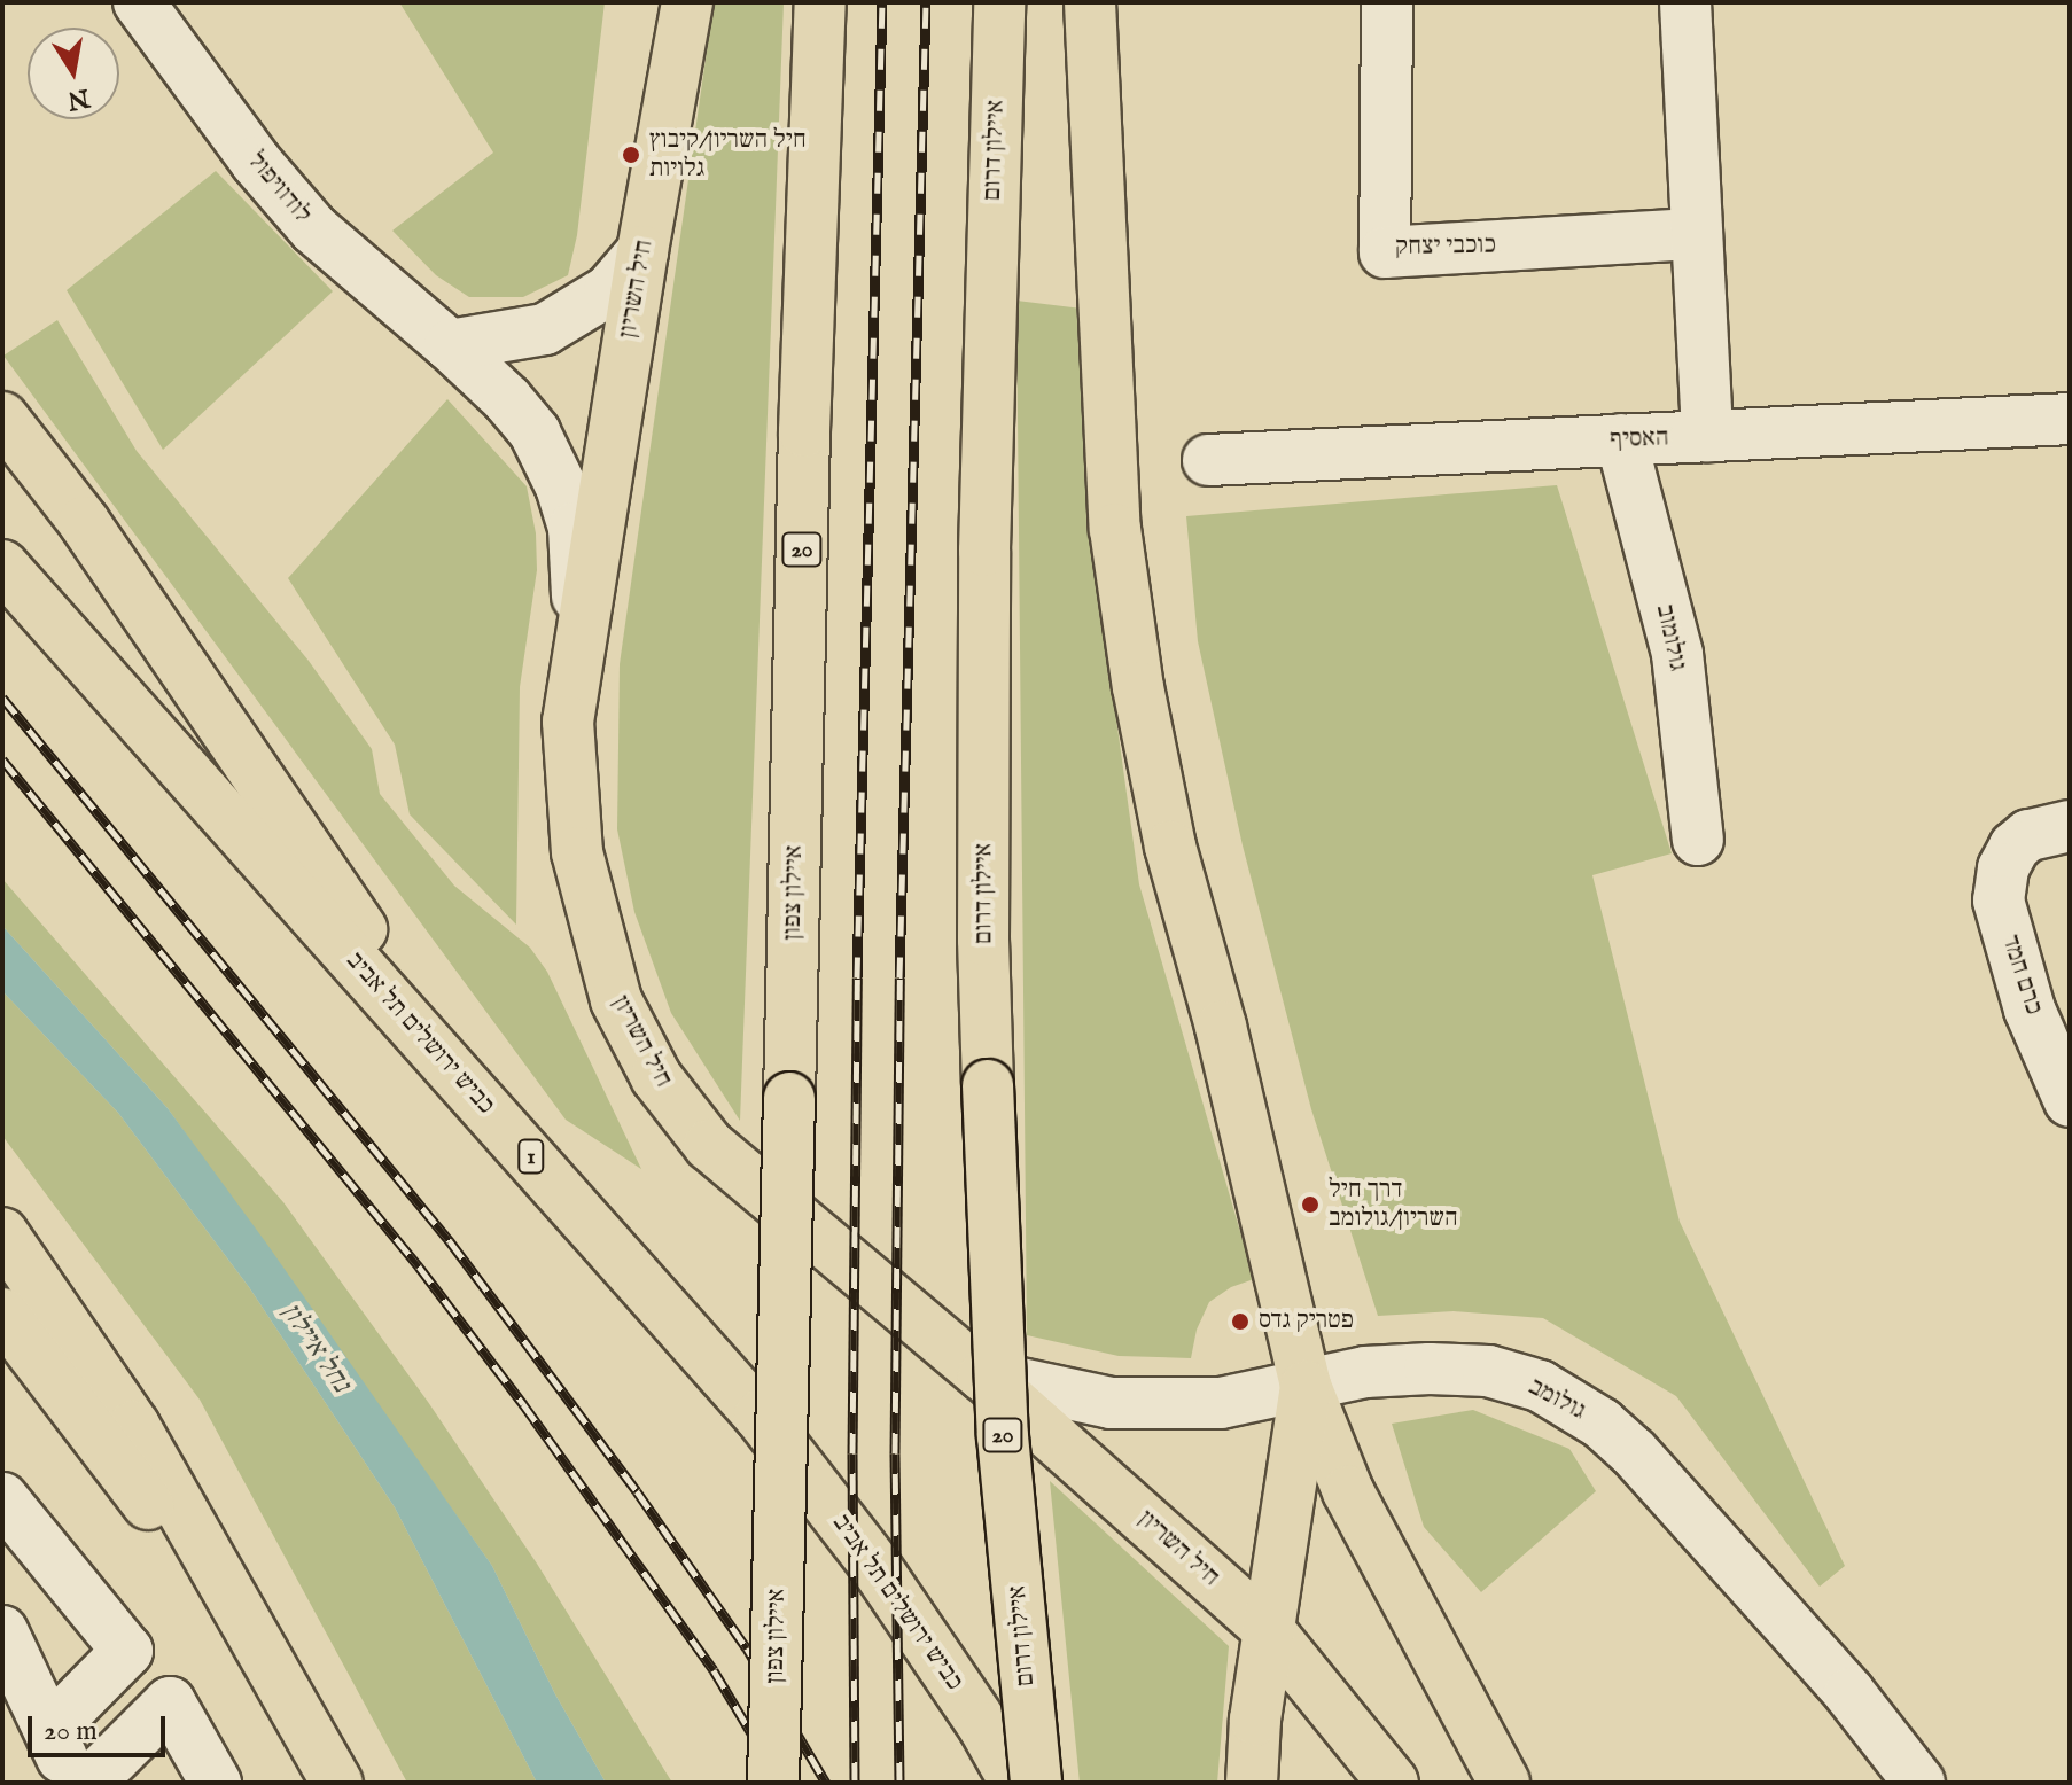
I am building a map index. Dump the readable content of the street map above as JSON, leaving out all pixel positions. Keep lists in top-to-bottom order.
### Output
{
  "streets": {
    "main road": [
      "איילון דרום",
      "חיל השריון",
      "20",
      "איילון צפון",
      "כביש ירושלים תל אביב",
      "1"
    ],
    "street": [
      "לודוויפול",
      "כוכבי יצחק",
      "האסיף",
      "גולומוב",
      "כרם חמד",
      "גולומב"
    ]
  },
  "crossings": [
    ["לודוויפול", "חיל השריון"],
    ["חיל השריון", "גולומב"],
    ["האסיף", "גולומוב"]
  ],
  "water": ["נחל איילון"],
  "places": ["חיל השריון/קיבוץ גלויות", "דרך חיל השריון/גולומב", "פטריק גדס"],
  "scale_bar": "20 m",
  "north": "bottom"
}
